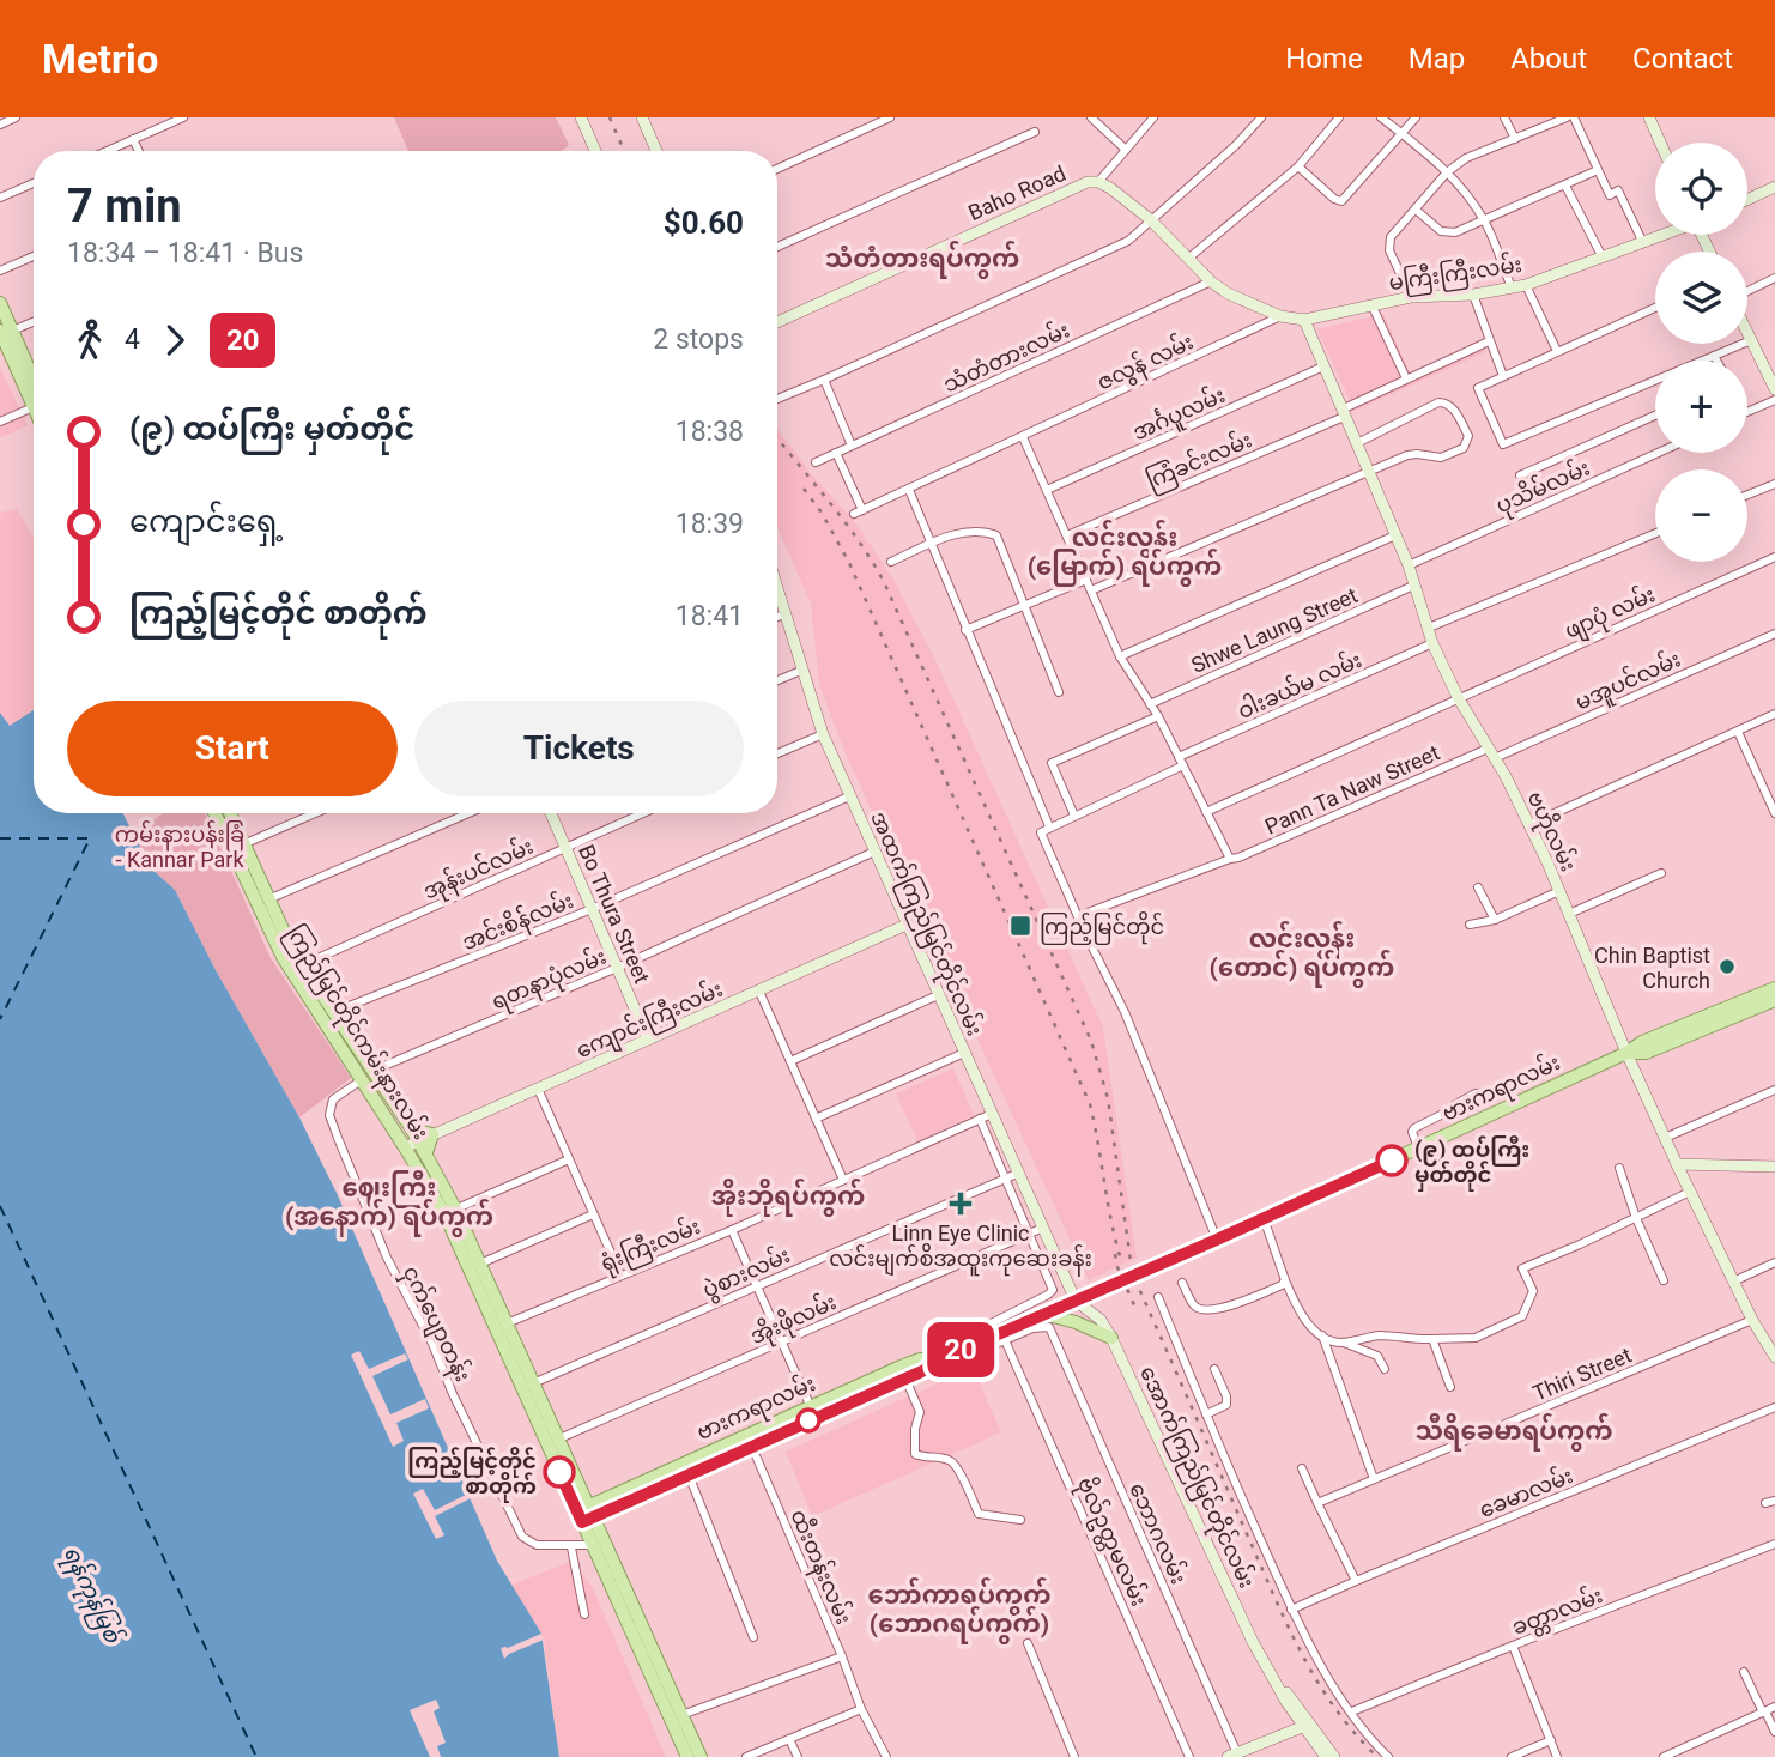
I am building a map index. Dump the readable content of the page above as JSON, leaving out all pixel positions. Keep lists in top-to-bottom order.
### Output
{
  "streets": {
    "main road": [
      "Baho Road",
      "မကြီးကြီးလမ်း",
      "ဗဟိုလမ်း",
      "Bo Thura Street",
      "အထက်ကြည်မြင်တိုင်လမ်း",
      "ကျောင်းကြီးလမ်း",
      "ကြည်မြင်တိုင်ကမ်းနားလမ်း",
      "ဗားကရာလမ်း",
      "အောက်ကြည်မြင်တိုင်လမ်း"
    ],
    "street": [
      "သံတံတားလမ်း",
      "ဇလွန် လမ်း",
      "အင်္ဂပူလမ်း",
      "ကြံခင်းလမ်း",
      "ပုသိမ်လမ်း",
      "ဖျာပုံ လမ်း",
      "Shwe Laung Street",
      "မအူပင်လမ်း",
      "ဝါးခယ်မ လမ်း",
      "Pann Ta Naw Street",
      "အုန်းပင်လမ်း",
      "အင်းစိန်လမ်း",
      "ရတနာပုံလမ်း",
      "ရုံးကြီးလမ်း",
      "ပွဲစားလမ်း",
      "အိုးဖိုလမ်း",
      "ငှက်ပျောတန်း",
      "Thiri Street",
      "ခေမာလမ်း",
      "ဘောဂလမ်း",
      "ဗိုလ်ဥတ္တမလမ်း",
      "ထီးတန်းလမ်း",
      "ခတ္တာလမ်း"
    ]
  },
  "crossings": [
    ["Baho Road", "မကြီးကြီးလမ်း"],
    ["Baho Road", "သံတံတားလမ်း"],
    ["Baho Road", "ဇလွန် လမ်း"],
    ["Baho Road", "ဗဟိုလမ်း"],
    ["မကြီးကြီးလမ်း", "ဗဟိုလမ်း"],
    ["သံတံတားလမ်း", "ဇလွန် လမ်း"],
    ["အင်္ဂပူလမ်း", "ဗဟိုလမ်း"],
    ["ကြံခင်းလမ်း", "ဗဟိုလမ်း"],
    ["ပုသိမ်လမ်း", "ဗဟိုလမ်း"],
    ["ဖျာပုံ လမ်း", "ဗဟိုလမ်း"],
    ["Shwe Laung Street", "ဗဟိုလမ်း"],
    ["မအူပင်လမ်း", "ဗဟိုလမ်း"],
    ["ဝါးခယ်မ လမ်း", "Pann Ta Naw Street"],
    ["ဝါးခယ်မ လမ်း", "ဗဟိုလမ်း"],
    ["Pann Ta Naw Street", "ဗဟိုလမ်း"],
    ["ဗဟိုလမ်း", "ဗားကရာလမ်း"],
    ["ဗဟိုလမ်း", "Thiri Street"],
    ["အုန်းပင်လမ်း", "Bo Thura Street"],
    ["အုန်းပင်လမ်း", "ကြည်မြင်တိုင်ကမ်းနားလမ်း"],
    ["Bo Thura Street", "အင်းစိန်လမ်း"],
    ["Bo Thura Street", "ရတနာပုံလမ်း"],
    ["Bo Thura Street", "ကျောင်းကြီးလမ်း"],
    ["အင်းစိန်လမ်း", "အထက်ကြည်မြင်တိုင်လမ်း"],
    ["အင်းစိန်လမ်း", "ကြည်မြင်တိုင်ကမ်းနားလမ်း"],
    ["အထက်ကြည်မြင်တိုင်လမ်း", "ရတနာပုံလမ်း"],
    ["အထက်ကြည်မြင်တိုင်လမ်း", "ကျောင်းကြီးလမ်း"],
    ["အထက်ကြည်မြင်တိုင်လမ်း", "ဗားကရာလမ်း"],
    ["အထက်ကြည်မြင်တိုင်လမ်း", "ရုံးကြီးလမ်း"],
    ["အထက်ကြည်မြင်တိုင်လမ်း", "ပွဲစားလမ်း"],
    ["အထက်ကြည်မြင်တိုင်လမ်း", "အိုးဖိုလမ်း"],
    ["အထက်ကြည်မြင်တိုင်လမ်း", "အောက်ကြည်မြင်တိုင်လမ်း"],
    ["ရတနာပုံလမ်း", "ကြည်မြင်တိုင်ကမ်းနားလမ်း"],
    ["ရတနာပုံလမ်း", "ငှက်ပျောတန်း"],
    ["ကြည်မြင်တိုင်ကမ်းနားလမ်း", "ဗားကရာလမ်း"],
    ["ကြည်မြင်တိုင်ကမ်းနားလမ်း", "ပွဲစားလမ်း"],
    ["ကြည်မြင်တိုင်ကမ်းနားလမ်း", "ငှက်ပျောတန်း"],
    ["ဗားကရာလမ်း", "အောက်ကြည်မြင်တိုင်လမ်း"],
    ["ဗားကရာလမ်း", "ဘောဂလမ်း"],
    ["ဗားကရာလမ်း", "ထီးတန်းလမ်း"]
  ],
  "districts": [
    "သံတံတားရပ်ကွက်",
    "လင်းလွန်း (မြောက်) ရပ်ကွက်",
    "လင်းလွန်း (တောင်) ရပ်ကွက်",
    "ဈေးကြီး (အနောက်) ရပ်ကွက်",
    "အိုးဘိုရပ်ကွက်",
    "သီရိခေမာရပ်ကွက်",
    "ဘော်ကာရပ်ကွက် (ဘောဂရပ်ကွက်)"
  ],
  "water": ["ရန်ကုန်မြစ်"],
  "parks": ["ကမ်းနားပန်းခြံ - Kannar Park"],
  "places": {
    "transit": ["ကြည့်မြင်တိုင်"],
    "other": ["Chin Baptist Church", "(၉) ထပ်ကြီး မှတ်တိုင်", "ကြည့်မြင့်တိုင် စာတိုက်"],
    "health": ["Linn Eye Clinic လင်းမျက်စိအထူးကုဆေးခန်း"]
  },
  "lines": ["bus line 20"],
  "page": {
    "header": "Metrio",
    "nav": [
      "Home",
      "Map",
      "About",
      "Contact"
    ],
    "on_map": "20",
    "map_buttons": ["+", "−"],
    "heading": ["7 min", "18:34 – 18:41 · Bus", "$0.60"],
    "legs": ["4", "20", "2 stops"],
    "list": [
      {
        "name": "(၉) ထပ်ကြီး မှတ်တိုင်",
        "value": "18:38"
      },
      {
        "name": "ကျောင်းရှေ့",
        "value": "18:39"
      },
      {
        "name": "ကြည့်မြင့်တိုင် စာတိုက်",
        "value": "18:41"
      }
    ],
    "buttons": ["Start", "Tickets"]
  }
}
